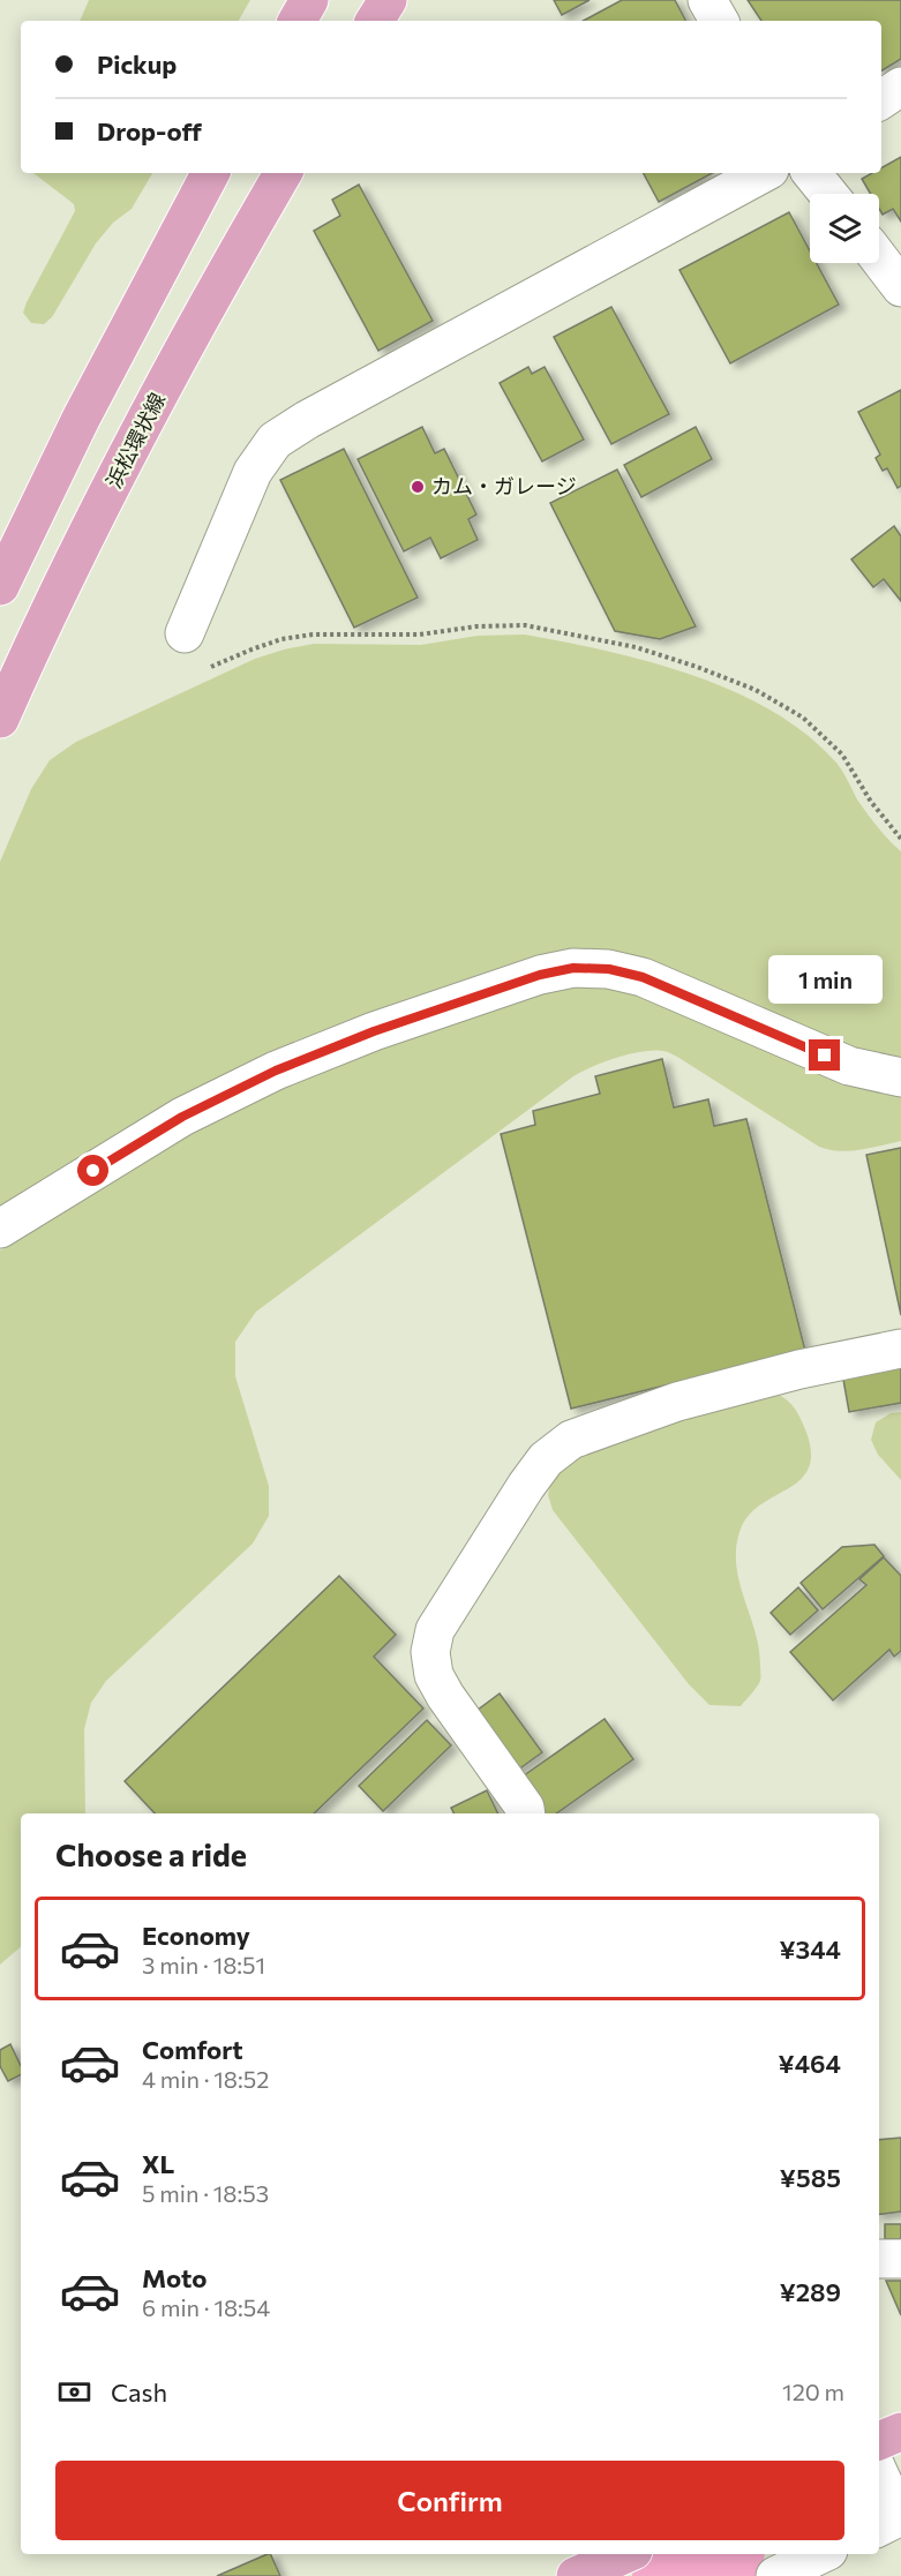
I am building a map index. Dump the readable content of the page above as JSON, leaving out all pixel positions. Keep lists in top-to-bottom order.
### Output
{
  "streets": {
    "main road": ["浜松環状線"]
  },
  "places": ["カム・ガレージ"],
  "page": {
    "banner": ["Pickup", "Drop-off"],
    "bubble": "1 min",
    "heading": "Choose a ride",
    "list": [
      {
        "name": "Economy",
        "note": "3 min · 18:51",
        "value": "¥344"
      },
      {
        "name": "Comfort",
        "note": "4 min · 18:52",
        "value": "¥464"
      },
      {
        "name": "XL",
        "note": "5 min · 18:53",
        "value": "¥585"
      },
      {
        "name": "Moto",
        "note": "6 min · 18:54",
        "value": "¥289"
      }
    ],
    "pay": ["Cash", "120 m"],
    "buttons": "Confirm"
  }
}
